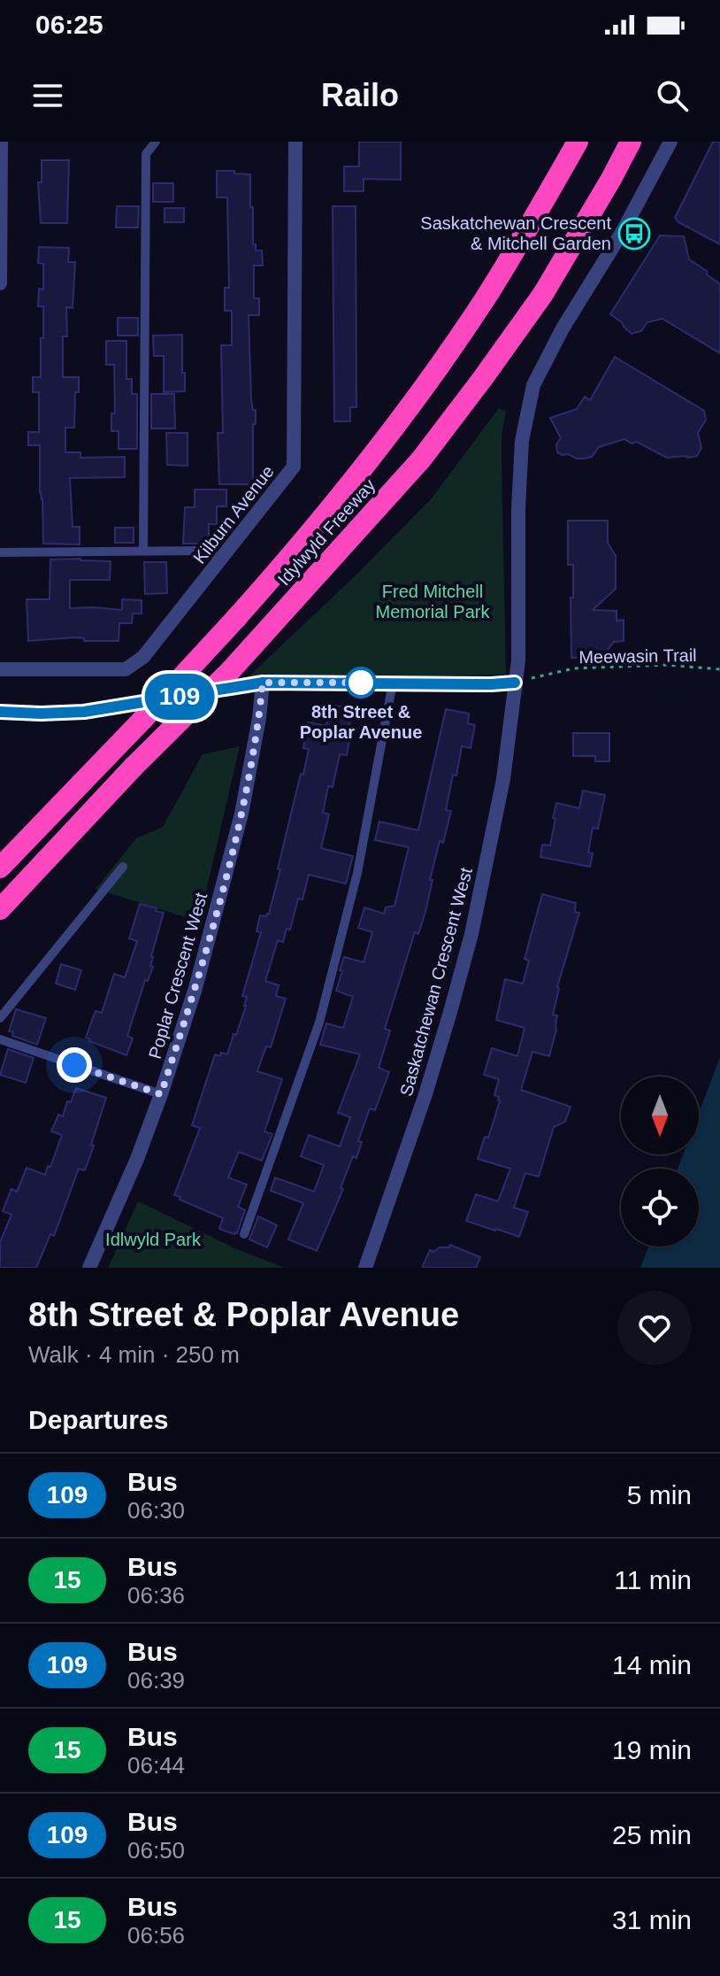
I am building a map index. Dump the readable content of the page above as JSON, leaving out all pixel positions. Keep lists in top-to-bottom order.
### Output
{
  "streets": {
    "highway": ["Idylwyld Freeway"],
    "street": ["Kilburn Avenue", "Poplar Crescent West", "Saskatchewan Crescent West"],
    "path": ["Meewasin Trail"]
  },
  "crossings": [
    ["Meewasin Trail", "Saskatchewan Crescent West"]
  ],
  "parks": ["Fred Mitchell Memorial Park", "Idlwyld Park"],
  "places": {
    "bus stop": ["Saskatchewan Crescent & Mitchell Garden"],
    "other": ["8th Street & Poplar Avenue"]
  },
  "lines": ["bus line 109"],
  "north": "bottom",
  "page": {
    "status": "06:25",
    "header": "Railo",
    "on_map": "109",
    "heading": [
      ["8th Street & Poplar Avenue", "Walk · 4 min · 250 m"],
      "Departures"
    ],
    "list": [
      {
        "mark": "109",
        "name": "Bus",
        "note": "06:30",
        "value": "5 min"
      },
      {
        "mark": "15",
        "name": "Bus",
        "note": "06:36",
        "value": "11 min"
      },
      {
        "mark": "109",
        "name": "Bus",
        "note": "06:39",
        "value": "14 min"
      },
      {
        "mark": "15",
        "name": "Bus",
        "note": "06:44",
        "value": "19 min"
      },
      {
        "mark": "109",
        "name": "Bus",
        "note": "06:50",
        "value": "25 min"
      },
      {
        "mark": "15",
        "name": "Bus",
        "note": "06:56",
        "value": "31 min"
      }
    ]
  }
}
